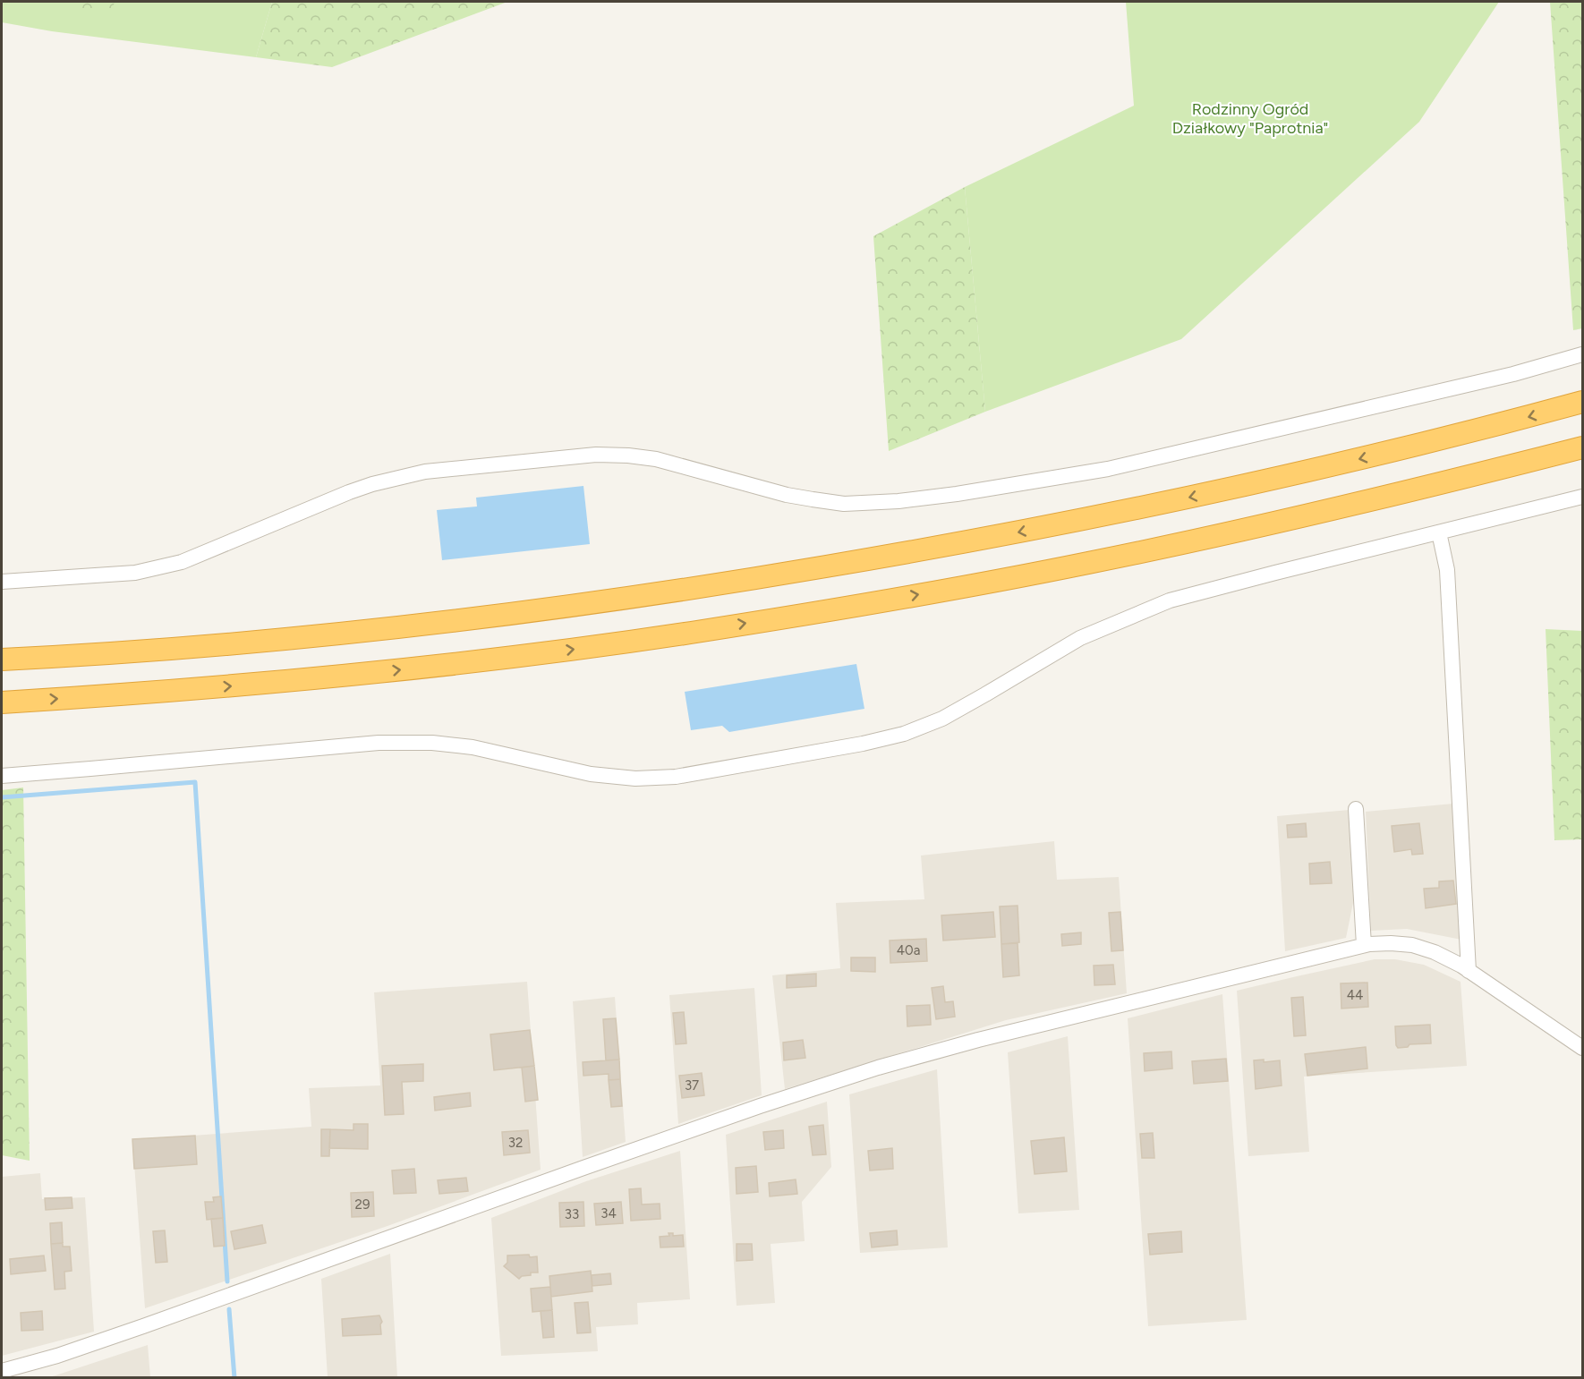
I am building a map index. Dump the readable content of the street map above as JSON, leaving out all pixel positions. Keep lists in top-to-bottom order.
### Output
{
  "parks": ["Rodzinny Ogród Działkowy \"Paprotnia\""],
  "house_numbers": [
    "40a",
    "44",
    "37",
    "32",
    "29",
    "34",
    "33"
  ]
}
